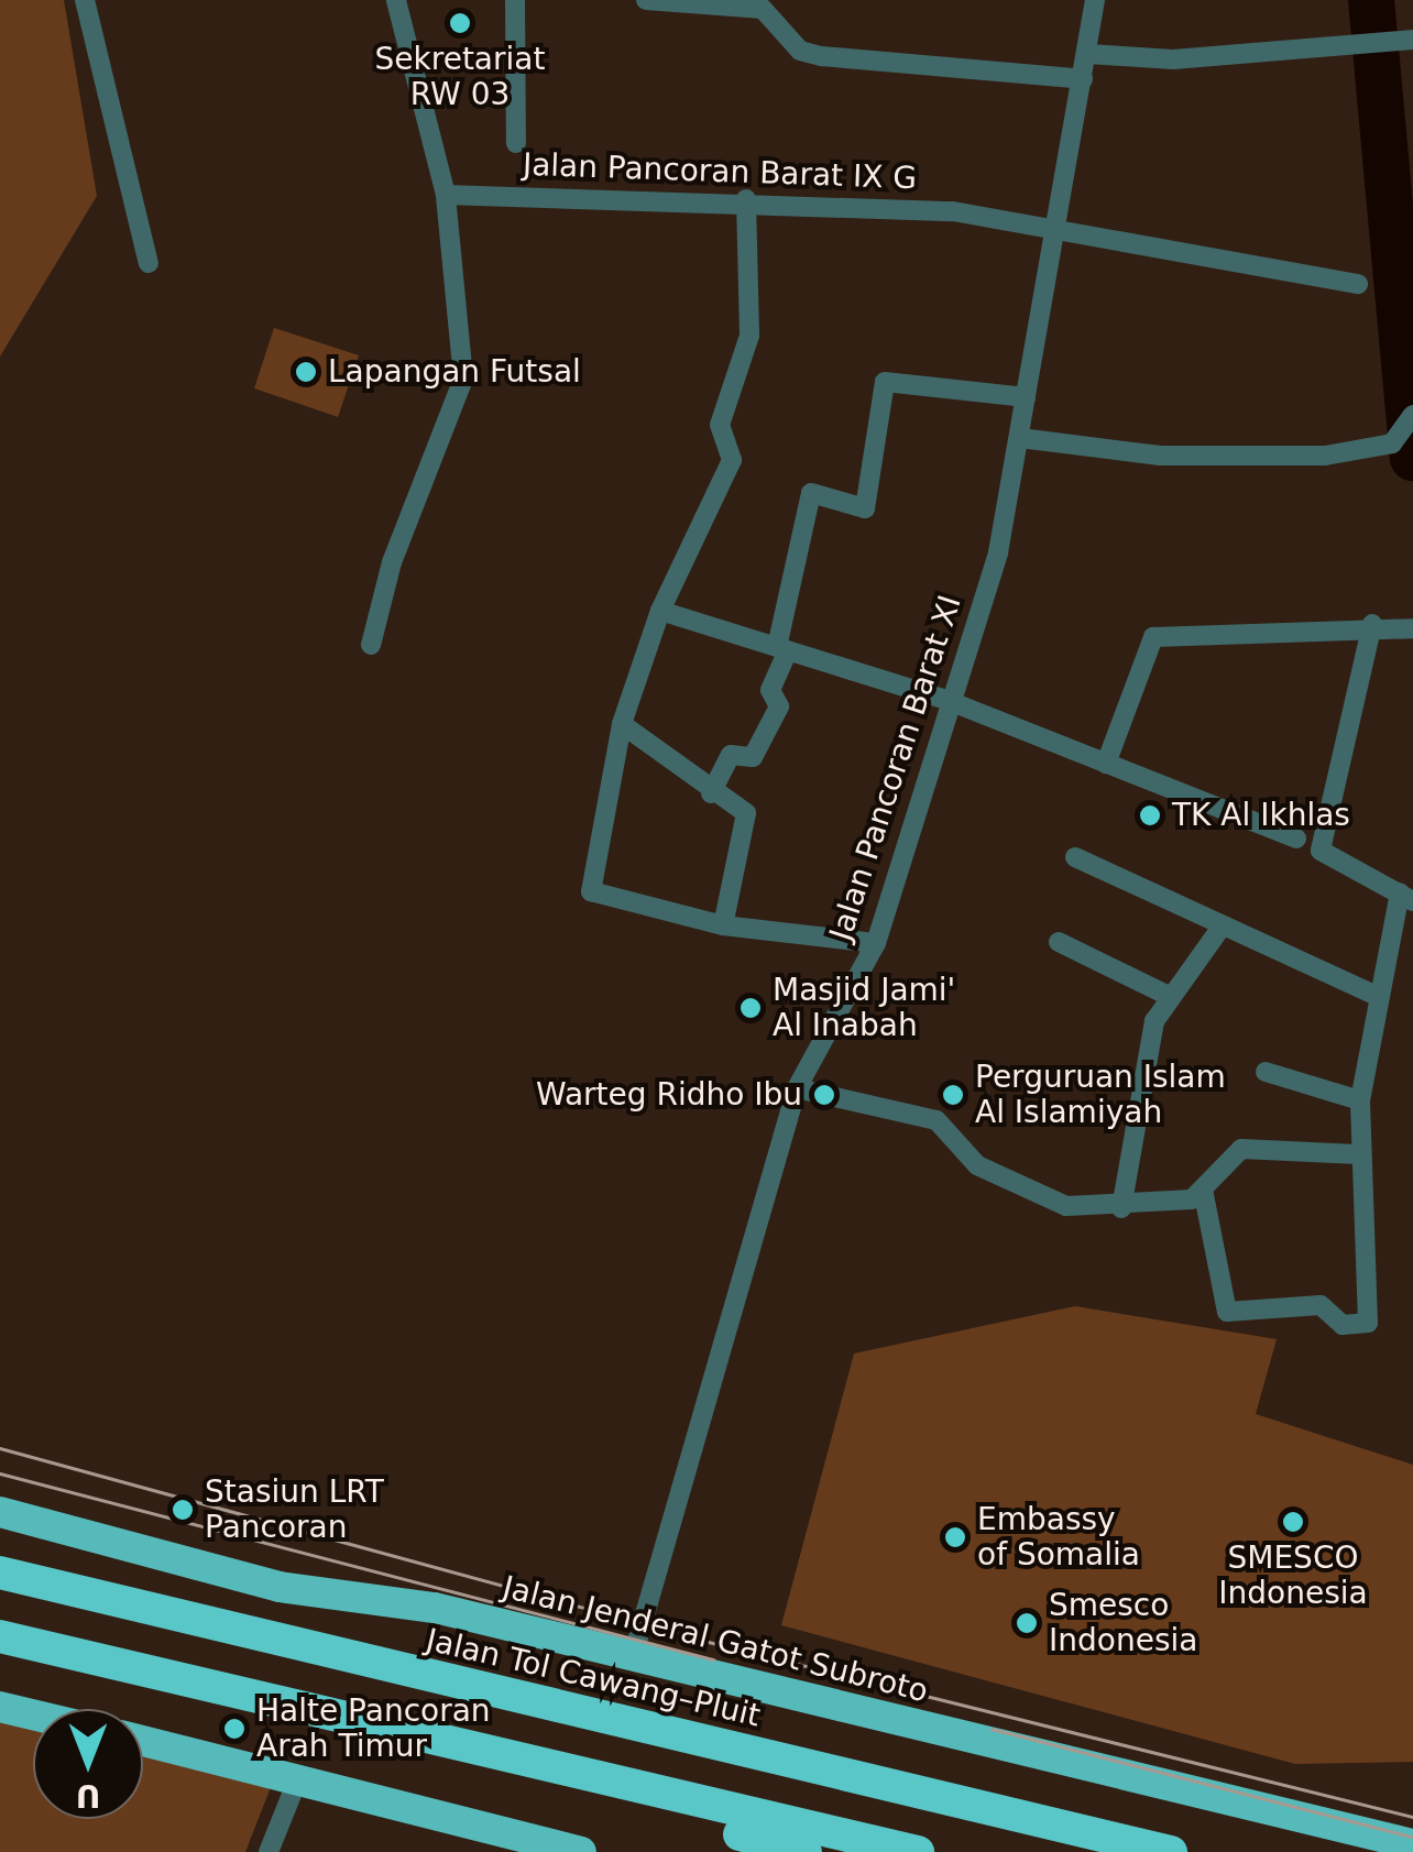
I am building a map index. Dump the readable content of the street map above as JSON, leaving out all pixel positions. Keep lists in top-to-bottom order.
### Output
{
  "streets": {
    "highway": ["Jalan Jenderal Gatot Subroto", "Jalan Tol Cawang–Pluit"],
    "street": ["Jalan Pancoran Barat IX G", "Jalan Pancoran Barat XI"]
  },
  "crossings": [
    ["Jalan Pancoran Barat IX G", "Jalan Pancoran Barat XI"],
    ["Jalan Pancoran Barat XI", "Jalan Jenderal Gatot Subroto"]
  ],
  "places": [
    "Sekretariat RW 03",
    "Lapangan Futsal",
    "TK Al Ikhlas",
    "Masjid Jami' Al Inabah",
    "Warteg Ridho Ibu",
    "Perguruan Islam Al Islamiyah",
    "Stasiun LRT Pancoran",
    "SMESCO Indonesia",
    "Embassy of Somalia",
    "Smesco Indonesia",
    "Halte Pancoran Arah Timur"
  ],
  "north": "bottom"
}
